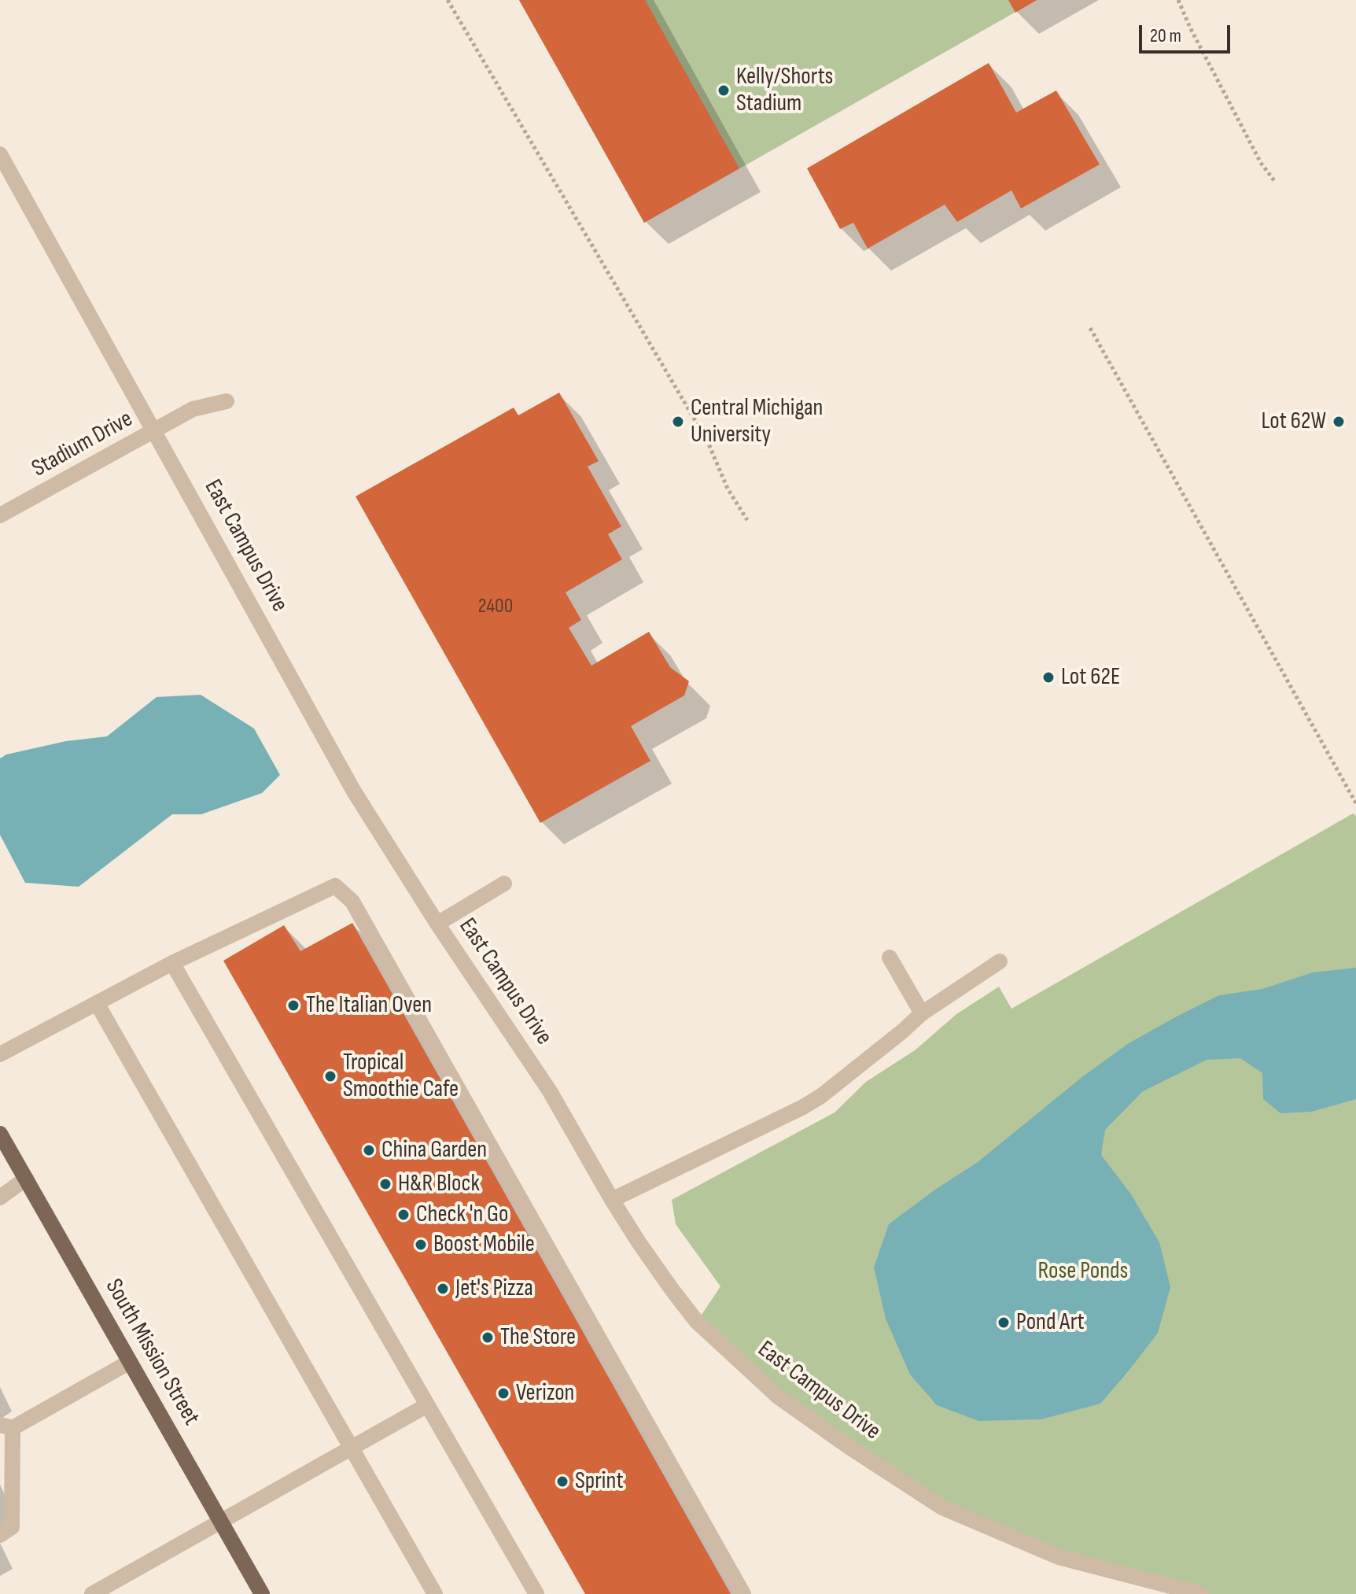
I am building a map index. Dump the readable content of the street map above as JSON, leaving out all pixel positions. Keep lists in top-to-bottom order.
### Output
{
  "streets": {
    "main road": ["South Mission Street"],
    "street": ["Stadium Drive", "East Campus Drive"]
  },
  "crossings": [
    ["Stadium Drive", "East Campus Drive"]
  ],
  "parks": ["Rose Ponds"],
  "places": [
    "Kelly/Shorts Stadium",
    "Central Michigan University",
    "Lot 62W",
    "Lot 62E",
    "The Italian Oven",
    "Tropical Smoothie Cafe",
    "China Garden",
    "H&R Block",
    "Check 'n Go",
    "Boost Mobile",
    "Jet's Pizza",
    "Pond Art",
    "The Store",
    "Verizon",
    "Sprint"
  ],
  "house_numbers": ["2400"],
  "scale_bar": "20 m"
}
